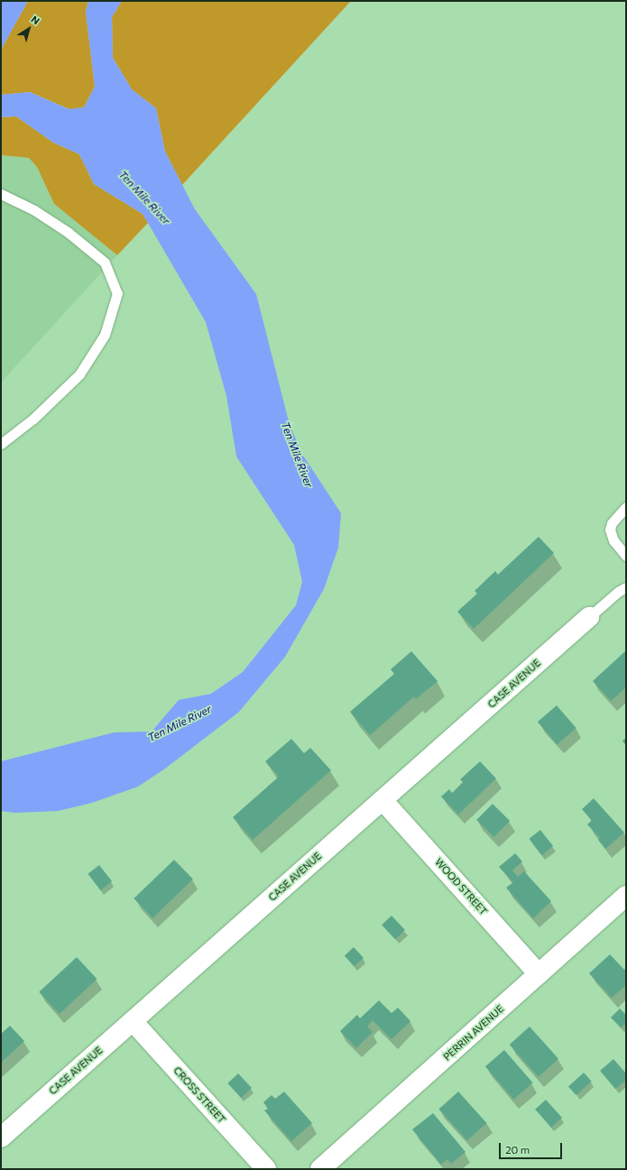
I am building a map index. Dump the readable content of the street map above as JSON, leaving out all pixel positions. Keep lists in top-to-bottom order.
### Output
{
  "streets": {
    "street": [
      "CASE AVENUE",
      "WOOD STREET",
      "PERRIN AVENUE",
      "CROSS STREET"
    ]
  },
  "crossings": [
    ["CASE AVENUE", "WOOD STREET"],
    ["CASE AVENUE", "CROSS STREET"],
    ["WOOD STREET", "PERRIN AVENUE"]
  ],
  "water": ["Ten Mile River"],
  "scale_bar": "20 m",
  "north": "top right"
}
